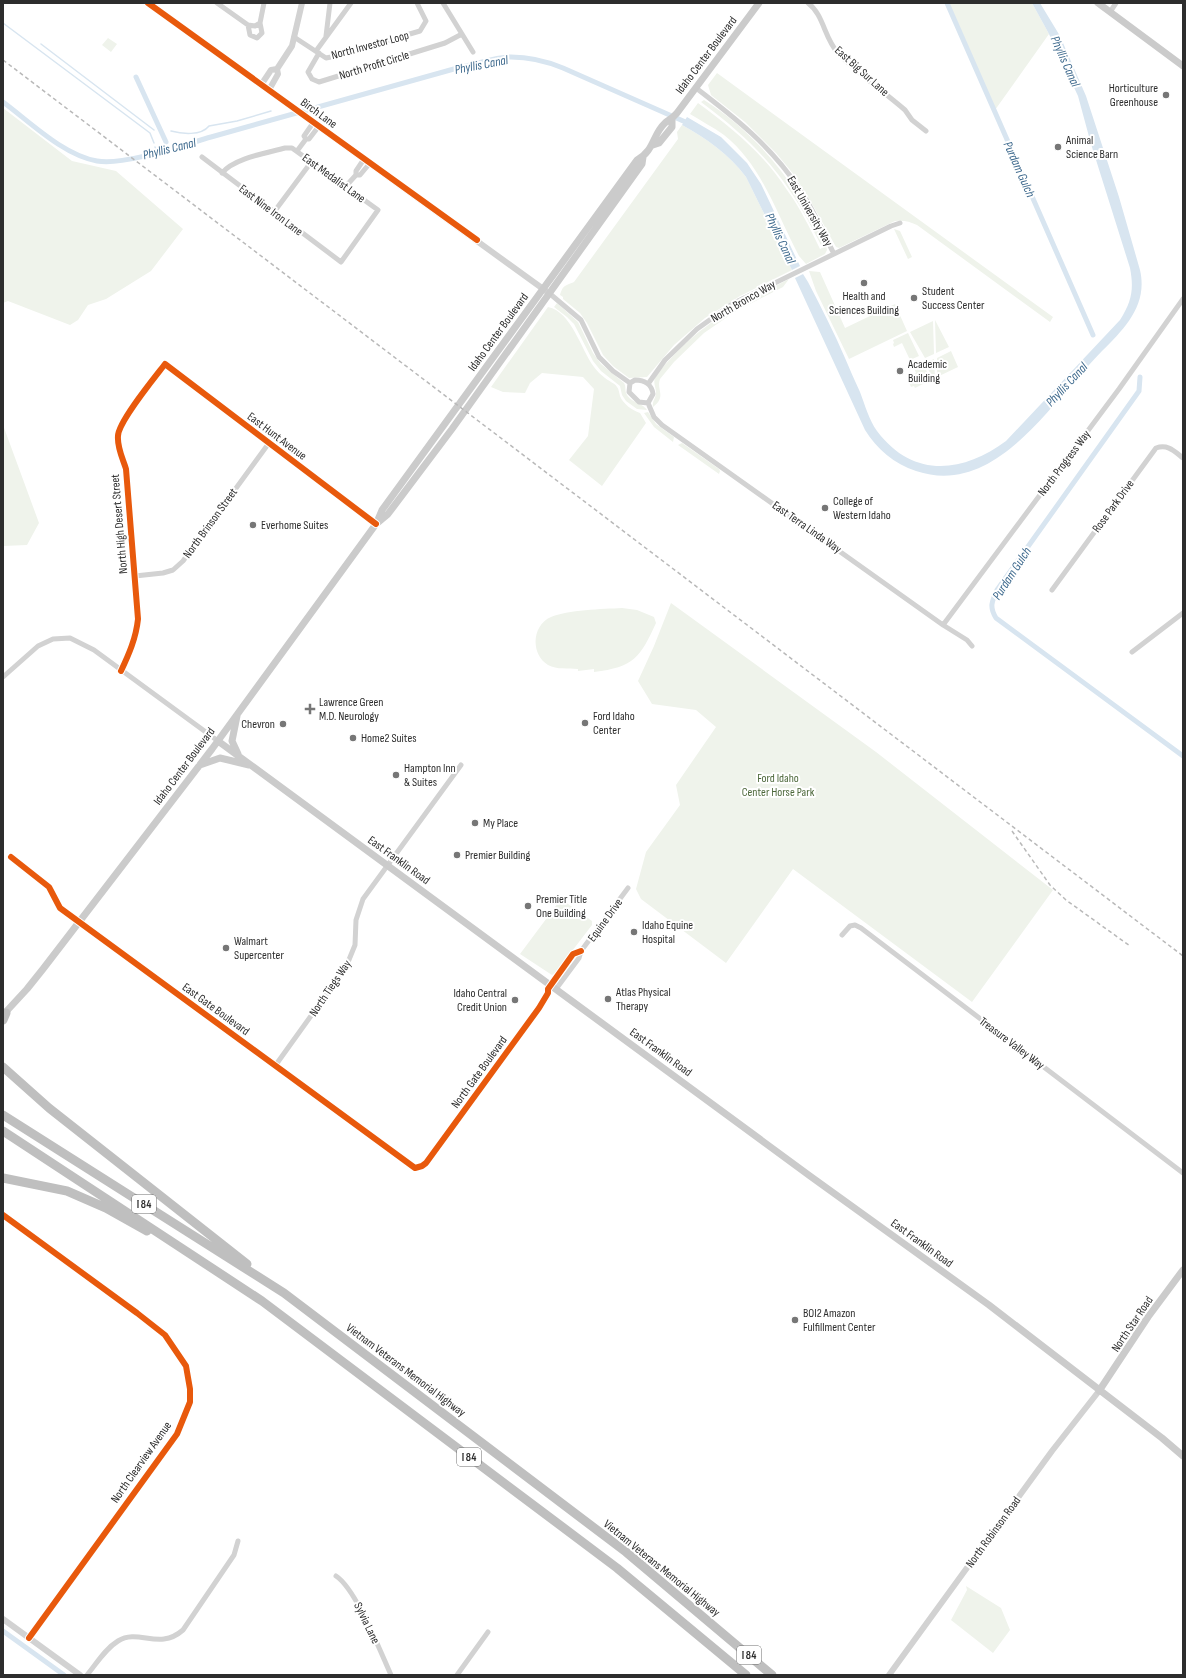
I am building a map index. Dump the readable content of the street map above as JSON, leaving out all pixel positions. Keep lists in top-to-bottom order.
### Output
{
  "streets": {
    "highway": ["I 84", "Vietnam Veterans Memorial Highway"],
    "main road": ["Idaho Center Boulevard", "East Franklin Road", "North Star Road"],
    "street": [
      "North Investor Loop",
      "North Profit Circle",
      "East Big Sur Lane",
      "Birch Lane",
      "East Medalist Lane",
      "East Nine Iron Lane",
      "East University Way",
      "North Bronco Way",
      "East Hunt Avenue",
      "North Progress Way",
      "Rose Park Drive",
      "North Brinson Street",
      "North High Desert Street",
      "East Terra Linda Way",
      "Equine Drive",
      "North Tiegs Way",
      "East Gate Boulevard",
      "Treasure Valley Way",
      "North Gate Boulevard",
      "North Clearview Avenue",
      "North Robinson Road",
      "Sylvia Lane"
    ]
  },
  "crossings": [
    ["North Investor Loop", "North Profit Circle"],
    ["Idaho Center Boulevard", "Birch Lane"],
    ["Idaho Center Boulevard", "East University Way"],
    ["Idaho Center Boulevard", "East Hunt Avenue"],
    ["Idaho Center Boulevard", "East Franklin Road"],
    ["Idaho Center Boulevard", "East Gate Boulevard"],
    ["East Medalist Lane", "East Nine Iron Lane"],
    ["East University Way", "North Bronco Way"],
    ["North Bronco Way", "East Terra Linda Way"],
    ["East Hunt Avenue", "North Brinson Street"],
    ["East Hunt Avenue", "North High Desert Street"],
    ["North Progress Way", "East Terra Linda Way"],
    ["North Brinson Street", "North High Desert Street"],
    ["North High Desert Street", "East Franklin Road"],
    ["East Franklin Road", "Equine Drive"],
    ["East Franklin Road", "North Tiegs Way"],
    ["East Franklin Road", "North Gate Boulevard"],
    ["East Franklin Road", "North Star Road"],
    ["East Franklin Road", "North Robinson Road"],
    ["Equine Drive", "North Gate Boulevard"],
    ["North Tiegs Way", "East Gate Boulevard"],
    ["East Gate Boulevard", "North Gate Boulevard"],
    ["North Star Road", "North Robinson Road"]
  ],
  "water": ["Phyllis Canal", "Purdam Gulch"],
  "parks": ["Ford Idaho Center Horse Park"],
  "places": {
    "other": [
      "Horticulture Greenhouse",
      "Animal Science Barn",
      "Health and Sciences Building",
      "Student Success Center",
      "Academic Building",
      "College of Western Idaho",
      "Everhome Suites",
      "Ford Idaho Center",
      "Chevron",
      "Home2 Suites",
      "Hampton Inn & Suites",
      "My Place",
      "Premier Building",
      "Premier Title One Building",
      "Idaho Equine Hospital",
      "Walmart Supercenter",
      "Atlas Physical Therapy",
      "Idaho Central Credit Union",
      "BOI2 Amazon Fulfillment Center"
    ],
    "health": ["Lawrence Green M.D. Neurology"]
  }
}
